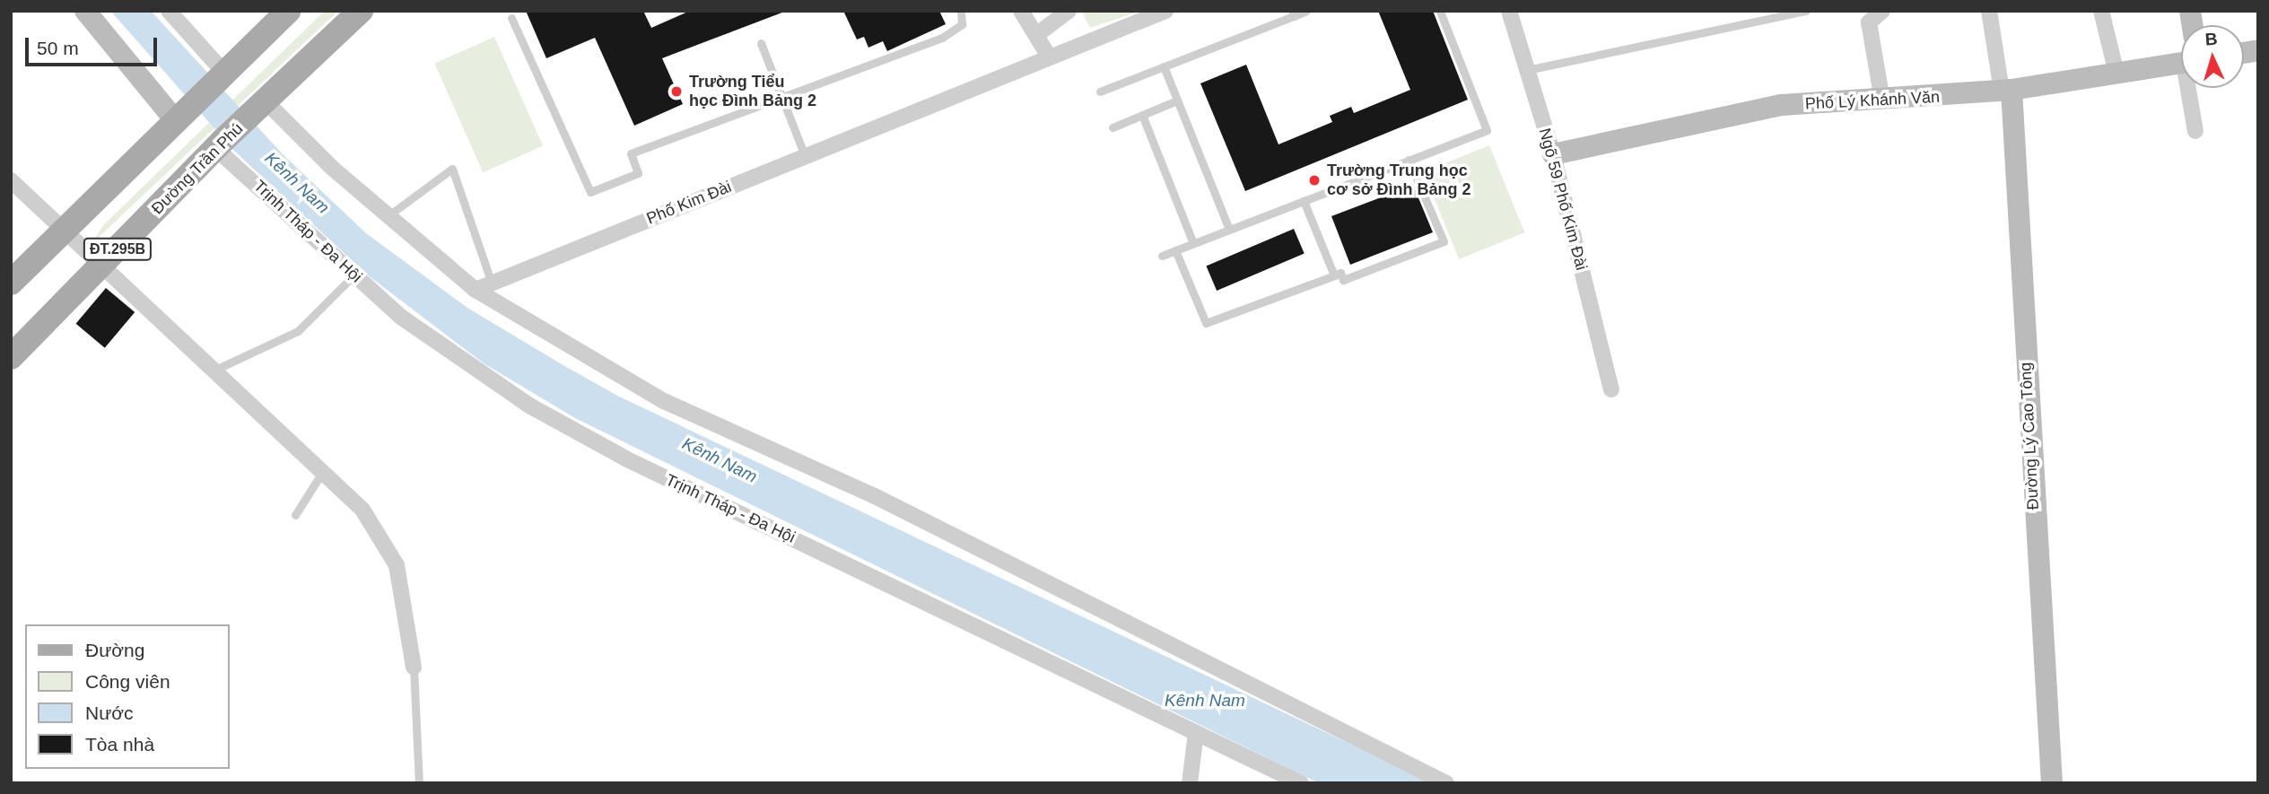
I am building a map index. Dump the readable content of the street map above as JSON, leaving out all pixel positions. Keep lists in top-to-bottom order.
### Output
{
  "streets": {
    "main road": [
      "Phố Lý Khánh Văn",
      "Đường Trần Phú",
      "ĐT.295B",
      "Đường Lý Cao Tông"
    ],
    "street": ["Ngõ 59 Phố Kim Đài", "Phố Kim Đài", "Trịnh Tháp - Đa Hội"]
  },
  "crossings": [
    ["Phố Lý Khánh Văn", "Ngõ 59 Phố Kim Đài"],
    ["Phố Lý Khánh Văn", "Đường Lý Cao Tông"],
    ["Đường Trần Phú", "Trịnh Tháp - Đa Hội"]
  ],
  "water": ["Kênh Nam"],
  "places": ["Trường Tiểu học Đình Bảng 2", "Trường Trung học cơ sở Đình Bảng 2"],
  "legend": [
    "Đường",
    "Công viên",
    "Nước",
    "Tòa nhà"
  ],
  "scale_bar": "50 m",
  "north": "top"
}
